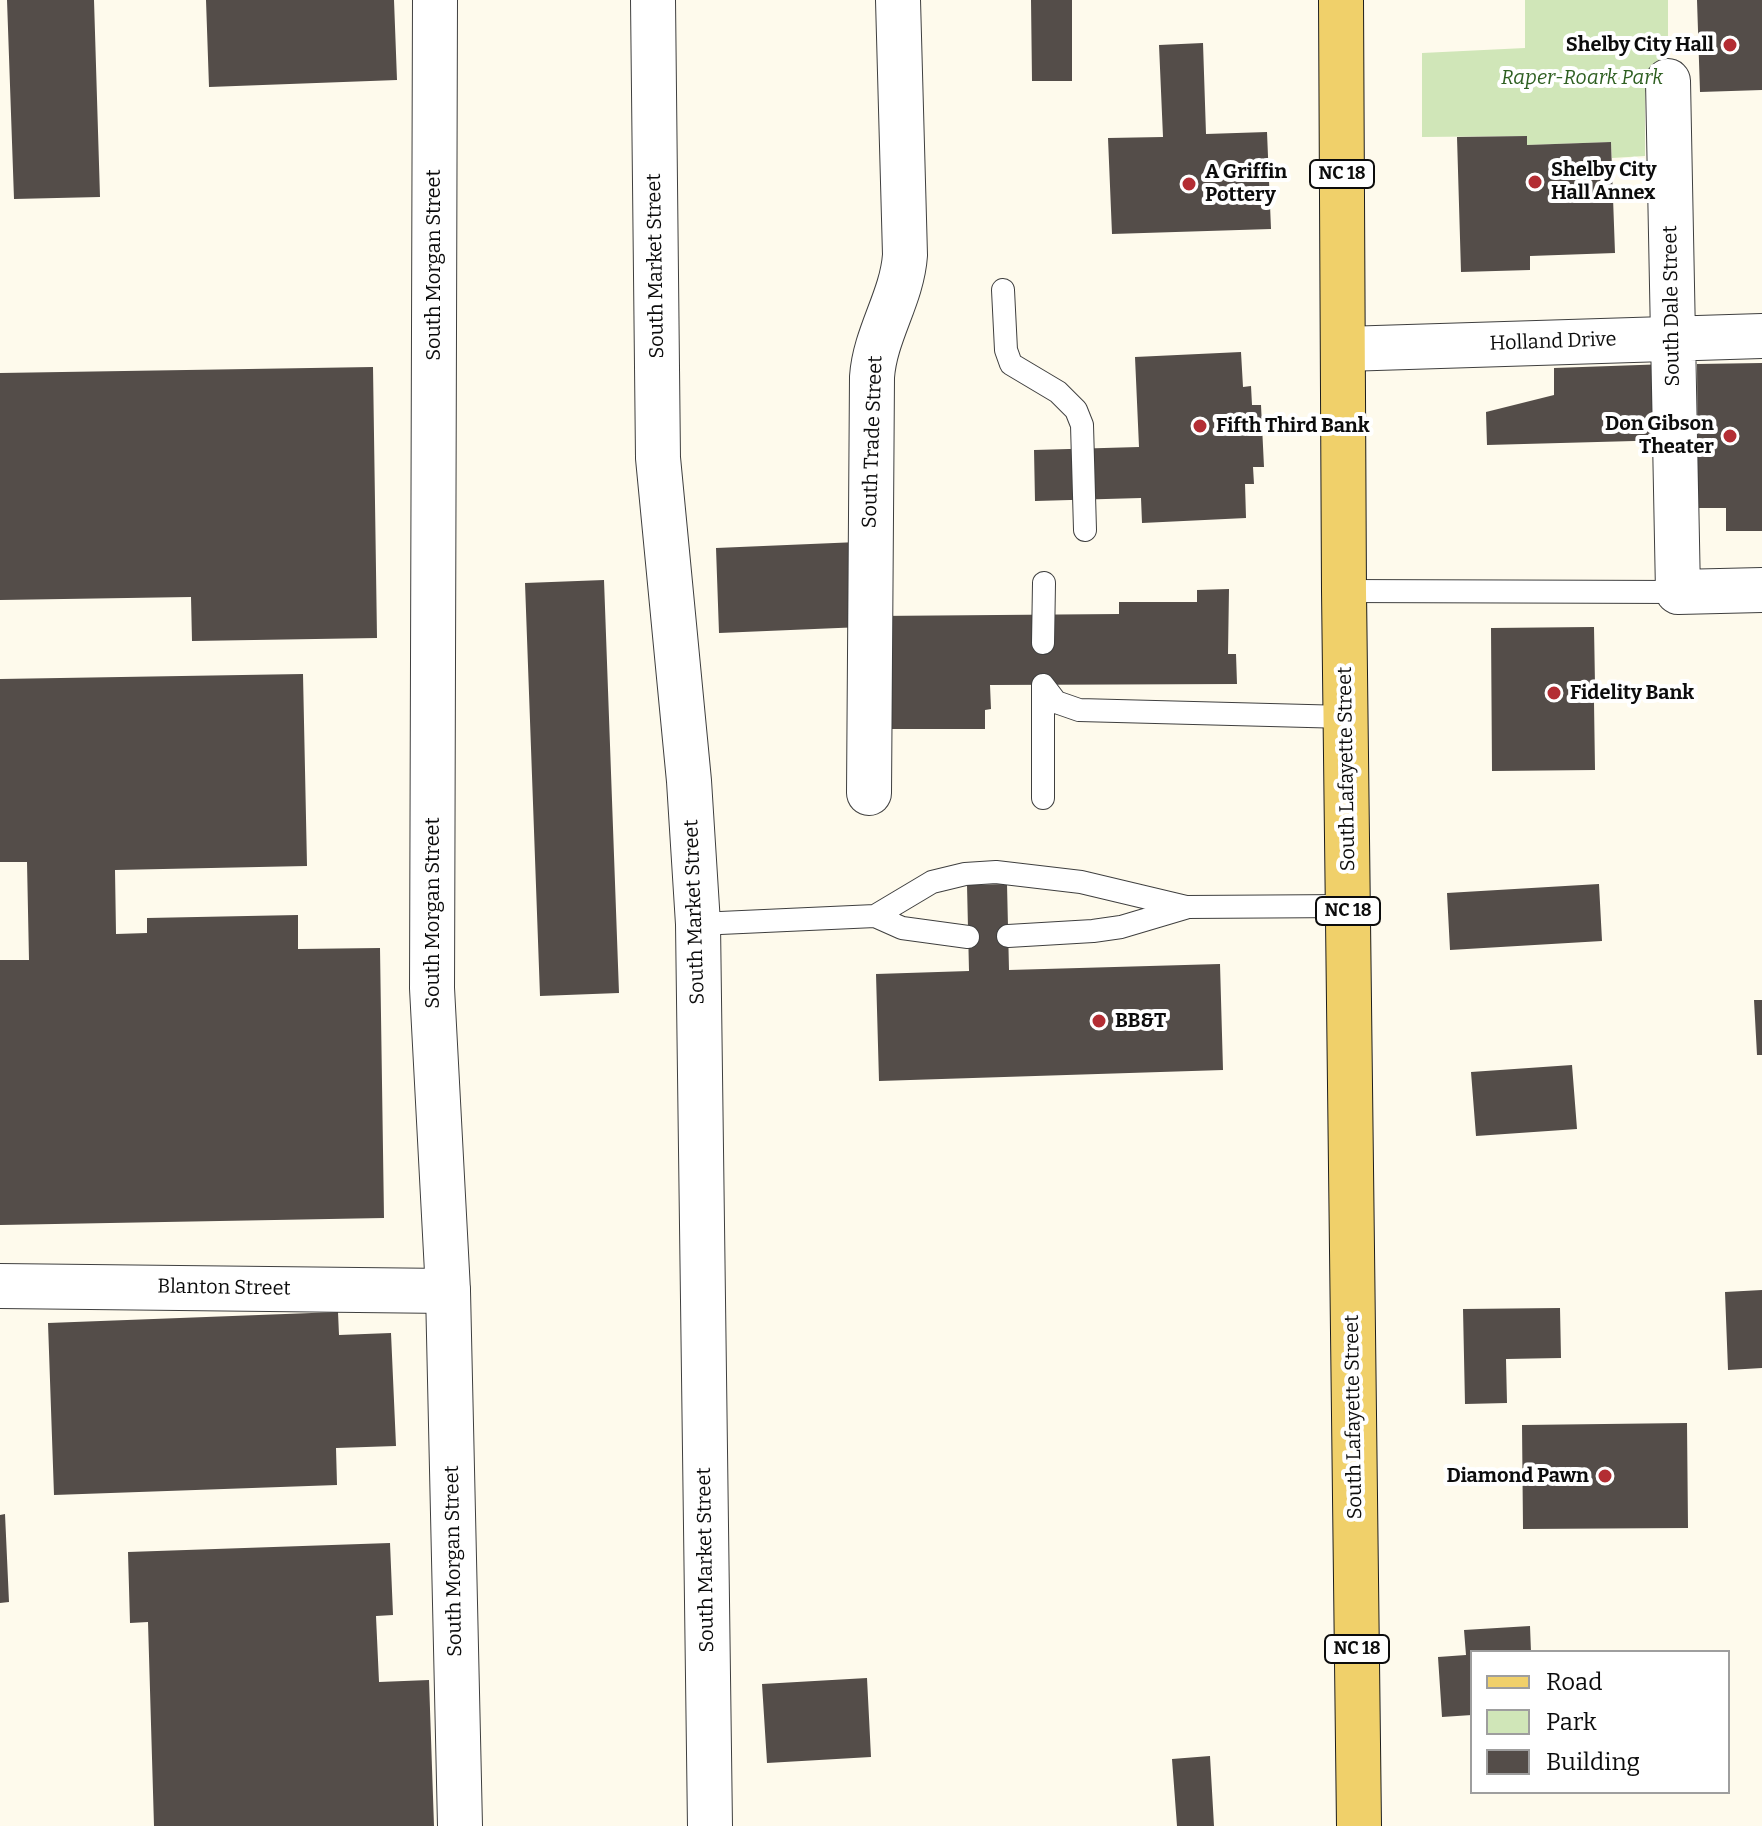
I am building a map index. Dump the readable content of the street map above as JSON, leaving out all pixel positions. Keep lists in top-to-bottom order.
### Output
{
  "streets": {
    "main road": ["NC 18", "South Lafayette Street"],
    "street": [
      "South Morgan Street",
      "South Market Street",
      "South Dale Street",
      "Holland Drive",
      "South Trade Street",
      "Blanton Street"
    ]
  },
  "crossings": [
    ["South Morgan Street", "Blanton Street"],
    ["South Dale Street", "Holland Drive"],
    ["Holland Drive", "South Lafayette Street"]
  ],
  "parks": ["Raper-Roark Park"],
  "places": [
    "Shelby City Hall",
    "Shelby City Hall Annex",
    "A Griffin Pottery",
    "Fifth Third Bank",
    "Don Gibson Theater",
    "Fidelity Bank",
    "BB&T",
    "Diamond Pawn"
  ],
  "legend": ["Road", "Park", "Building"]
}
